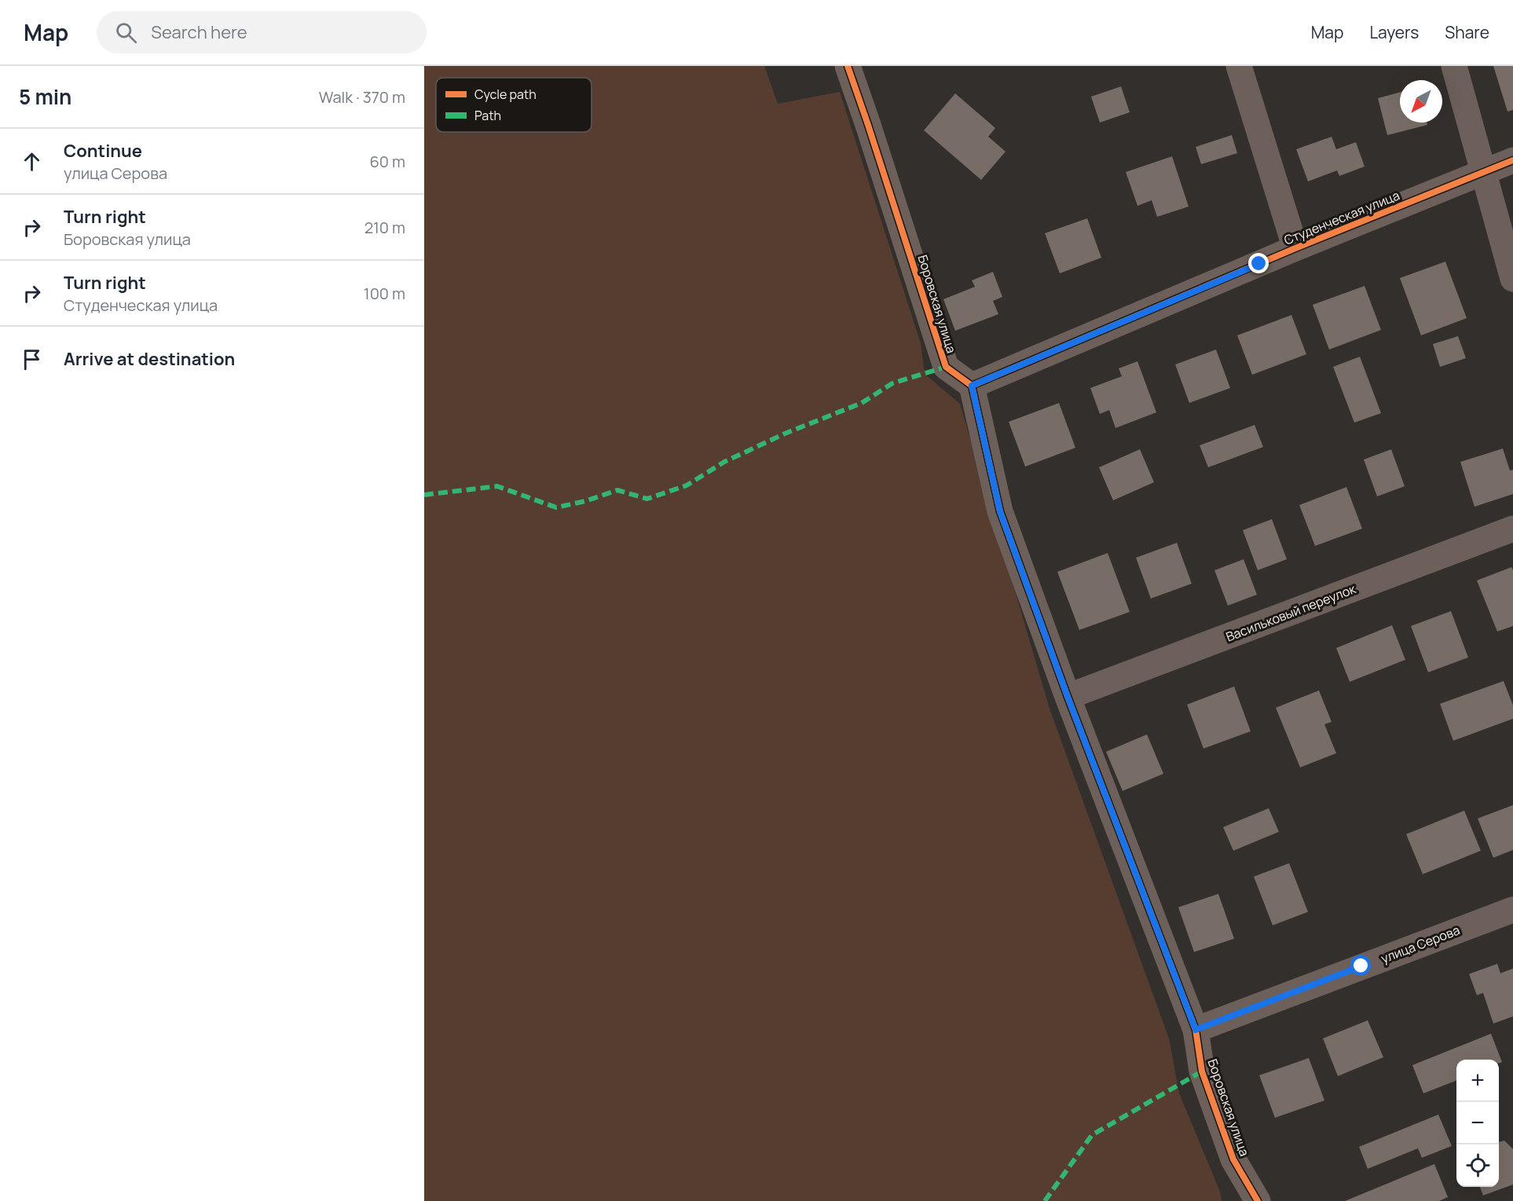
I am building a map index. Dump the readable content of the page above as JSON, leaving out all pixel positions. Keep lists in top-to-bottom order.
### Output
{
  "streets": {
    "street": [
      "Студенческая улица",
      "Боровская улица",
      "Васильковый переулок",
      "улица Серова"
    ]
  },
  "crossings": [
    ["Студенческая улица", "Боровская улица"],
    ["Боровская улица", "Васильковый переулок"],
    ["Боровская улица", "улица Серова"]
  ],
  "legend": ["Cycle path", "Path"],
  "north": "bottom left",
  "page": {
    "header": "Map",
    "search": "Search here",
    "nav": ["Map", "Layers", "Share"],
    "heading": ["5 min", "Walk · 370 m"],
    "list": [
      ["Continue", "улица Серова", "60 m"],
      ["Turn right", "Боровская улица", "210 m"],
      ["Turn right", "Студенческая улица", "100 m"],
      "Arrive at destination"
    ],
    "map_buttons": ["+", "−"]
  }
}
